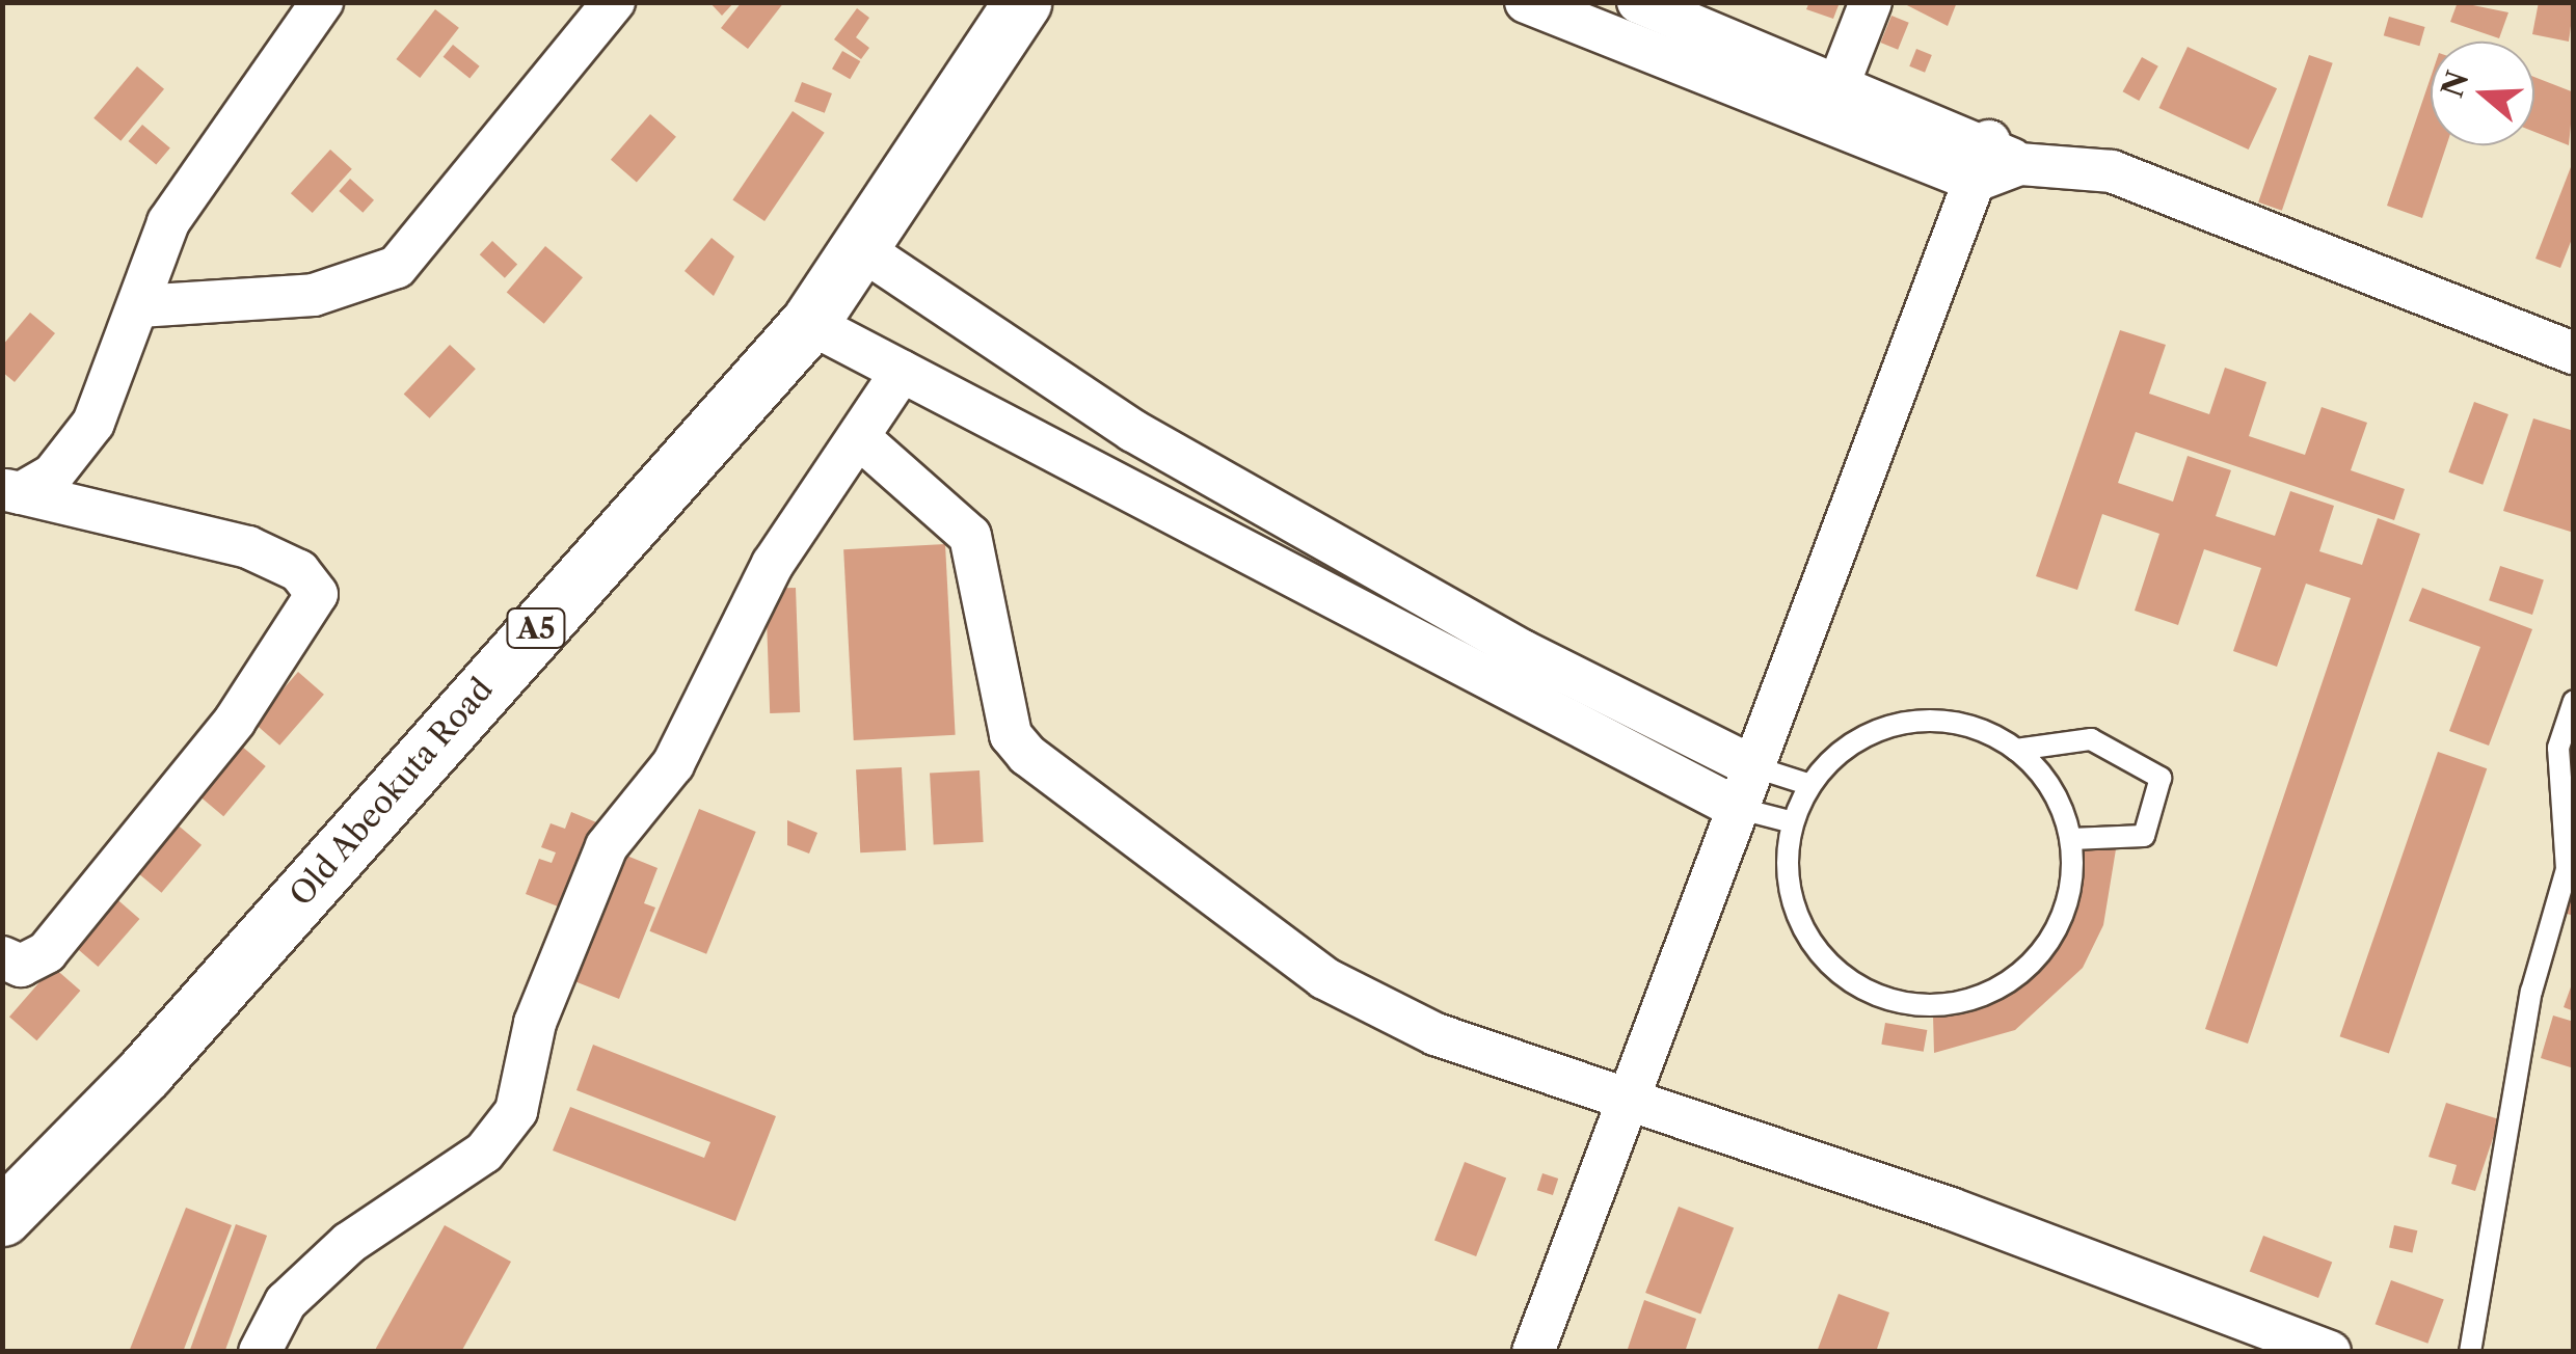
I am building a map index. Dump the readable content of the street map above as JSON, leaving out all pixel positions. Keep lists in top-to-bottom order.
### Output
{
  "streets": {
    "highway": ["A5", "Old Abeokuta Road"]
  },
  "north": "left"
}
